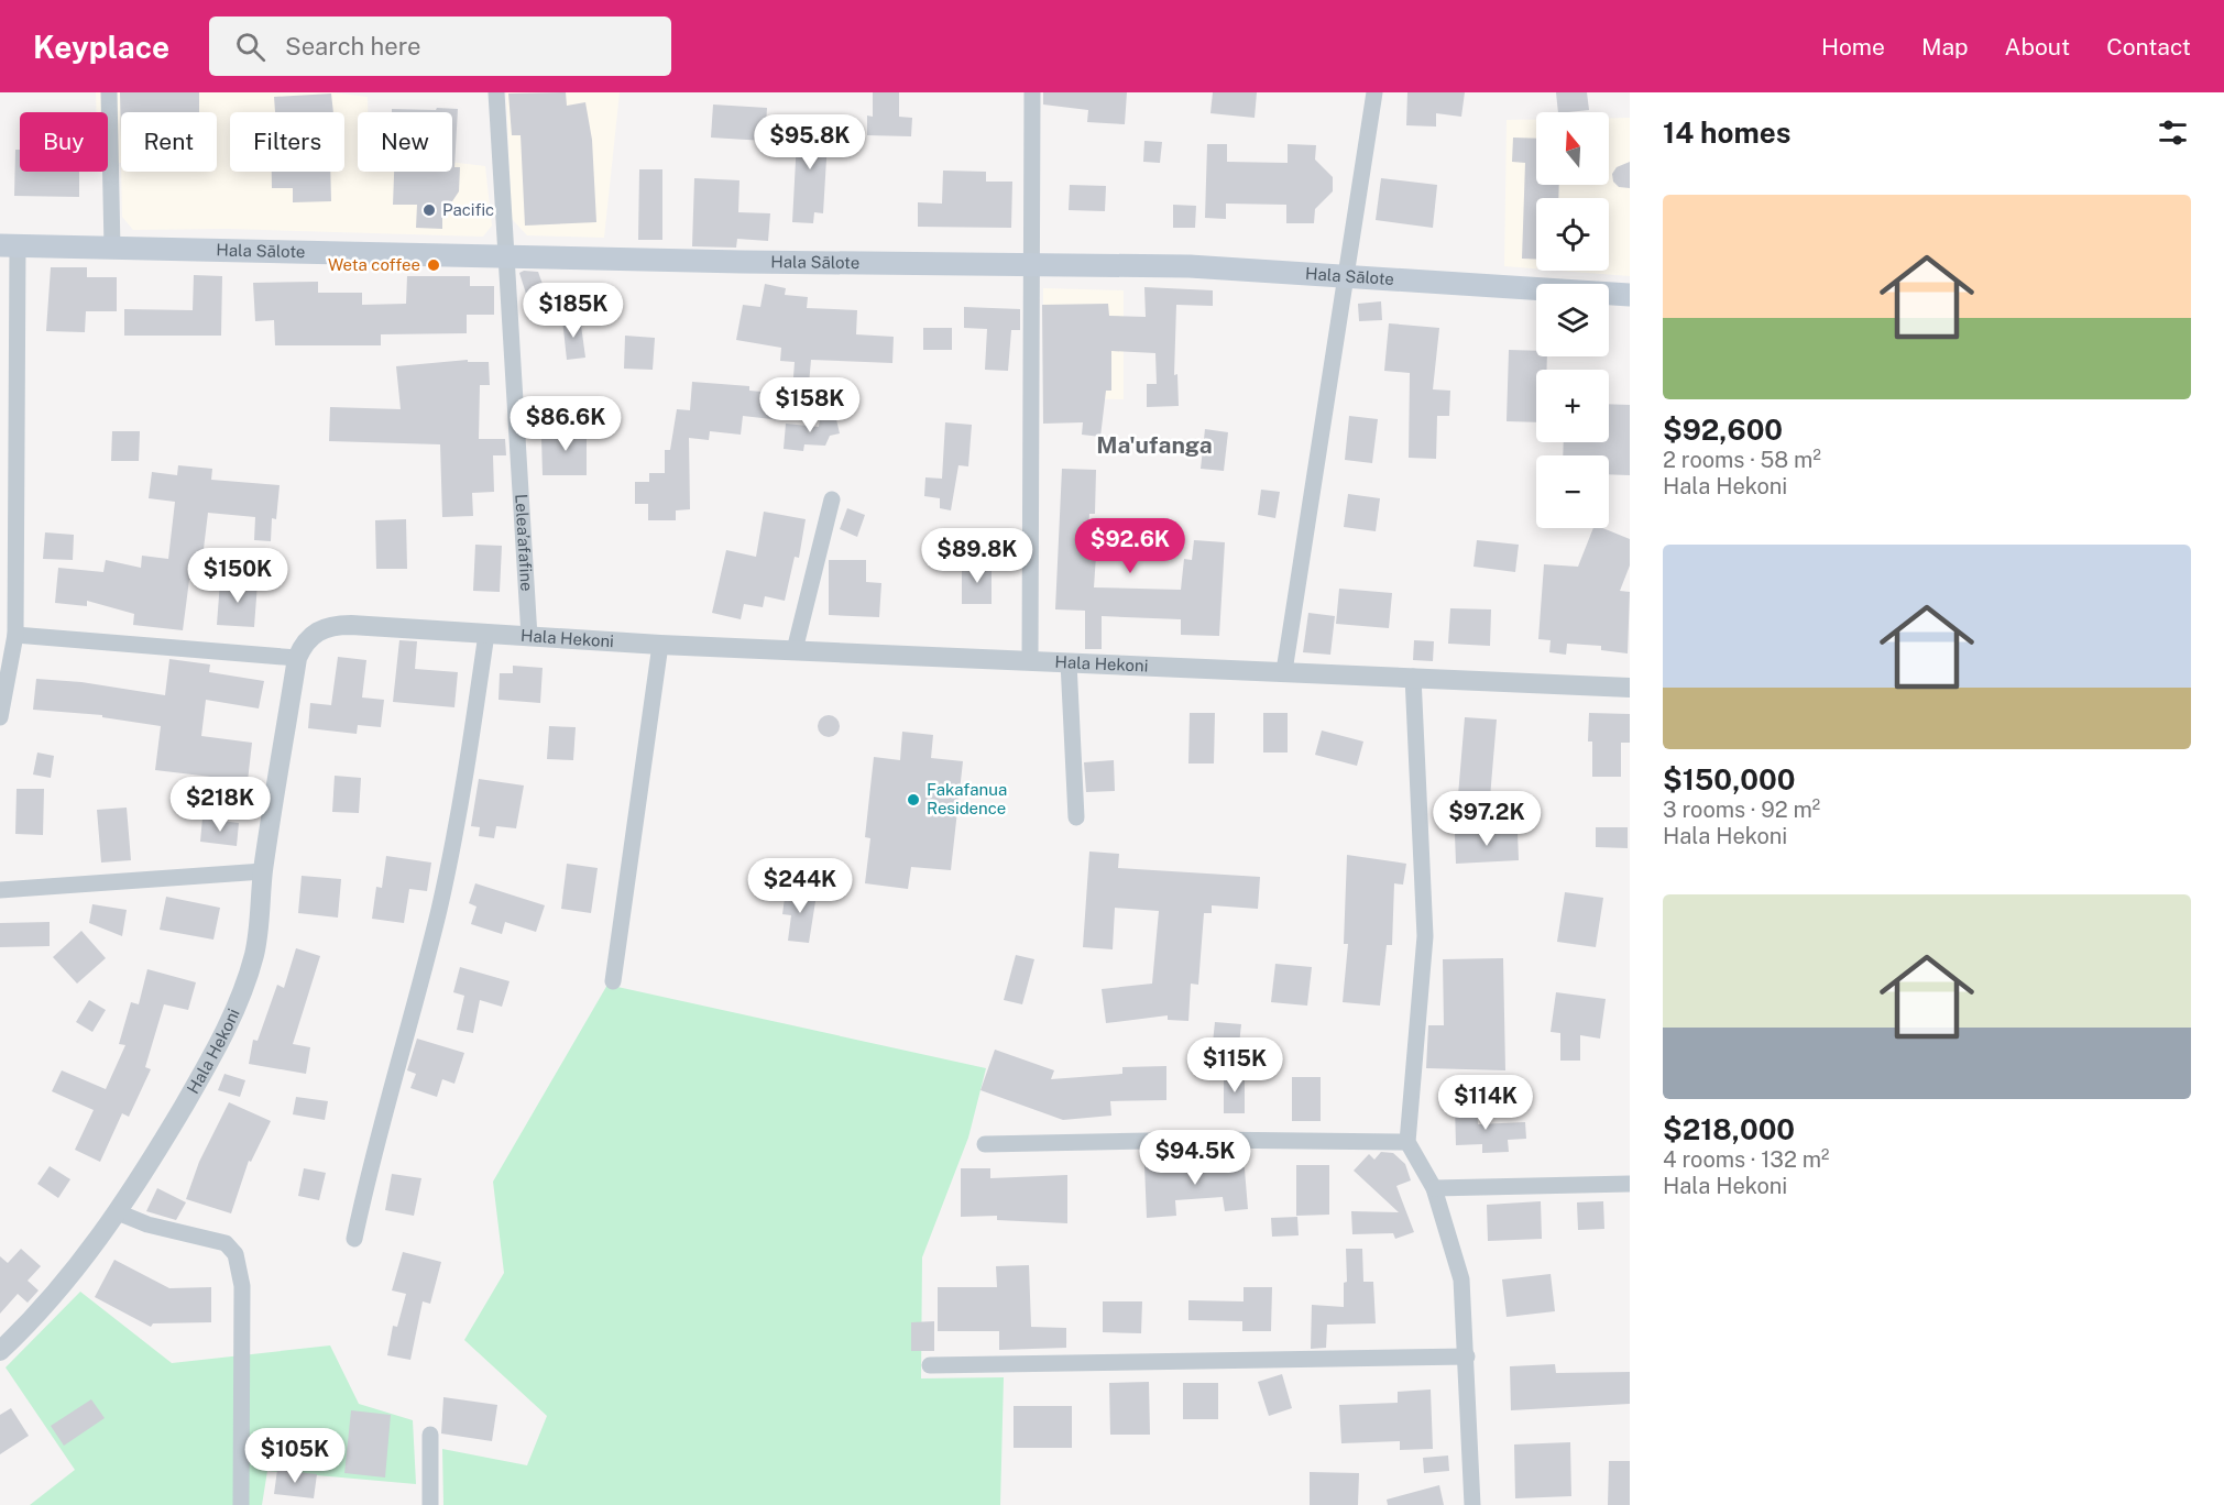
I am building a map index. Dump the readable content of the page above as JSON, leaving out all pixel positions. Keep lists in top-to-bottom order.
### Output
{
  "streets": {
    "main road": ["Hala Sālote"],
    "street": ["Lelea’afafine", "Hala Hekoni"]
  },
  "crossings": [
    ["Hala Sālote", "Lelea’afafine"],
    ["Lelea’afafine", "Hala Hekoni"]
  ],
  "districts": ["Ma'ufanga"],
  "places": ["Pacific", "Weta coffee", "Fakafanua Residence"],
  "north": "top",
  "page": {
    "header": "Keyplace",
    "search": "Search here",
    "nav": [
      "Home",
      "Map",
      "About",
      "Contact"
    ],
    "heading": "14 homes",
    "map_buttons": ["+", "−"],
    "chip": [
      "Buy",
      "Rent",
      "Filters",
      "New"
    ],
    "price": [
      "$95.8K",
      "$185K",
      "$158K",
      "$86.6K",
      "$92.6K",
      "$89.8K",
      "$150K",
      "$218K",
      "$97.2K",
      "$244K",
      "$115K",
      "$114K",
      "$94.5K",
      "$105K"
    ],
    "list": [
      {
        "name": "$92,600",
        "note": "2 rooms · 58 m² · Hala Hekoni"
      },
      {
        "name": "$150,000",
        "note": "3 rooms · 92 m² · Hala Hekoni"
      },
      {
        "name": "$218,000",
        "note": "4 rooms · 132 m² · Hala Hekoni"
      }
    ]
  }
}
